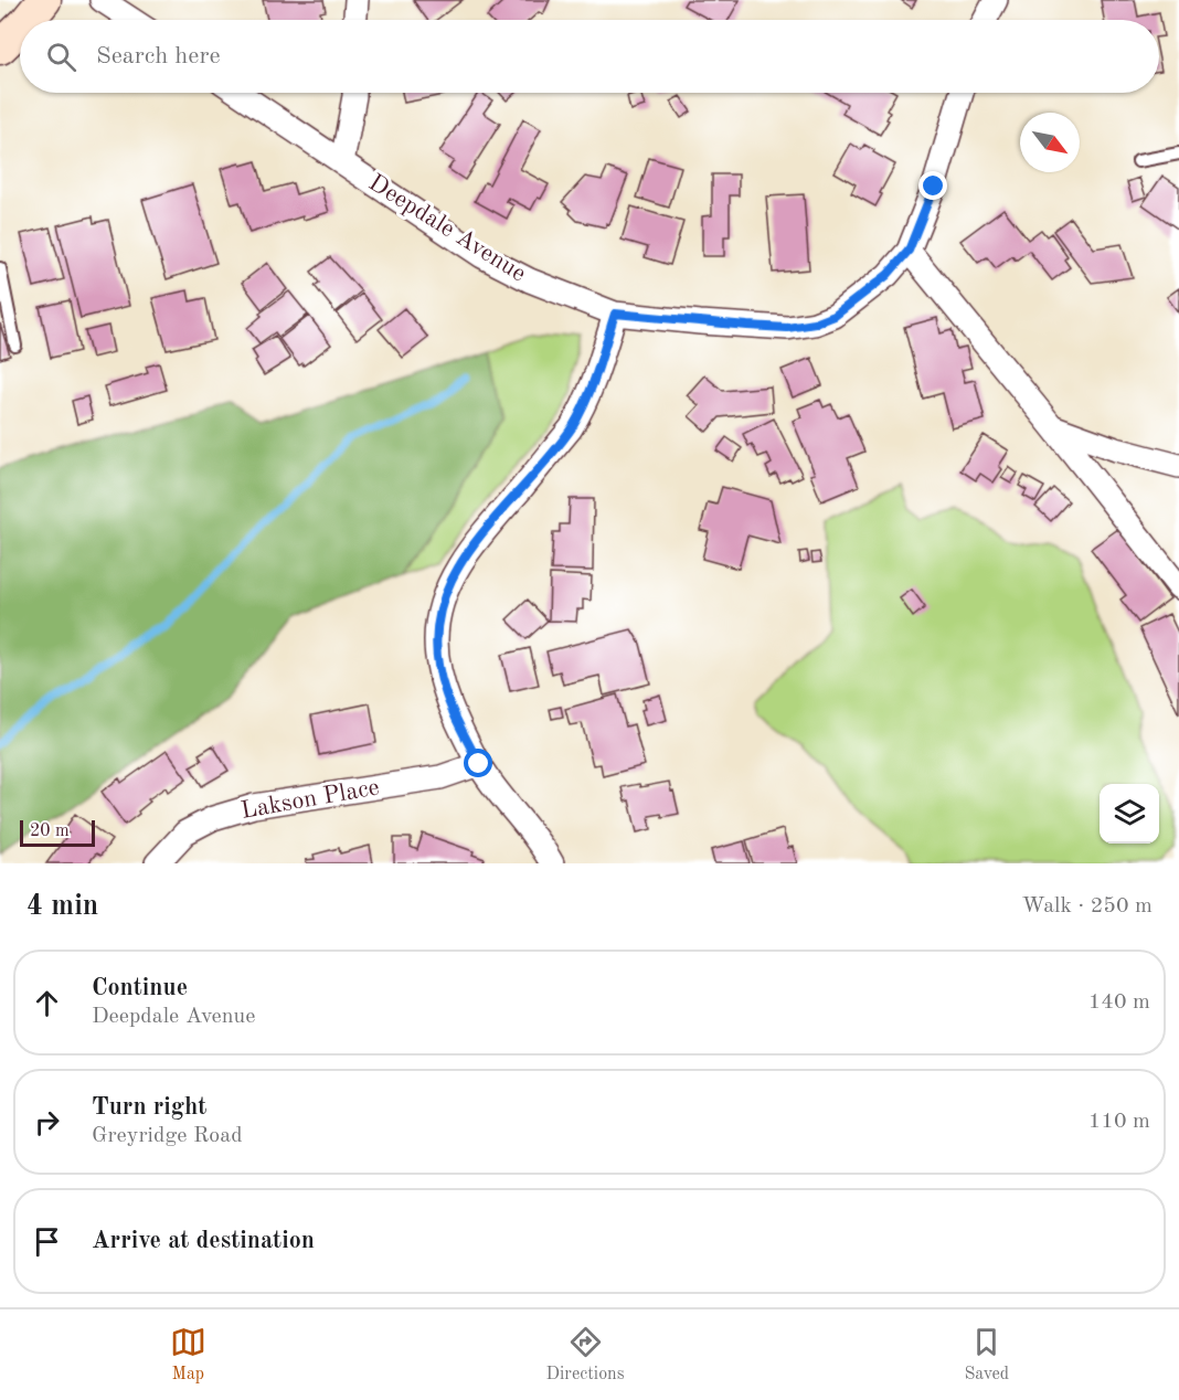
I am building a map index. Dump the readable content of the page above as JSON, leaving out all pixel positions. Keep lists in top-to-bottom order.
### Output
{
  "streets": {
    "street": ["Deepdale Avenue", "Lakson Place"]
  },
  "scale_bar": "20 m",
  "north": "bottom right",
  "page": {
    "search": "Search here",
    "scale": "20 m",
    "heading": ["4 min", "Walk · 250 m"],
    "list": [
      ["Continue", "Deepdale Avenue", "140 m"],
      ["Turn right", "Greyridge Road", "110 m"],
      "Arrive at destination"
    ],
    "nav": ["Map", "Directions", "Saved"]
  }
}
